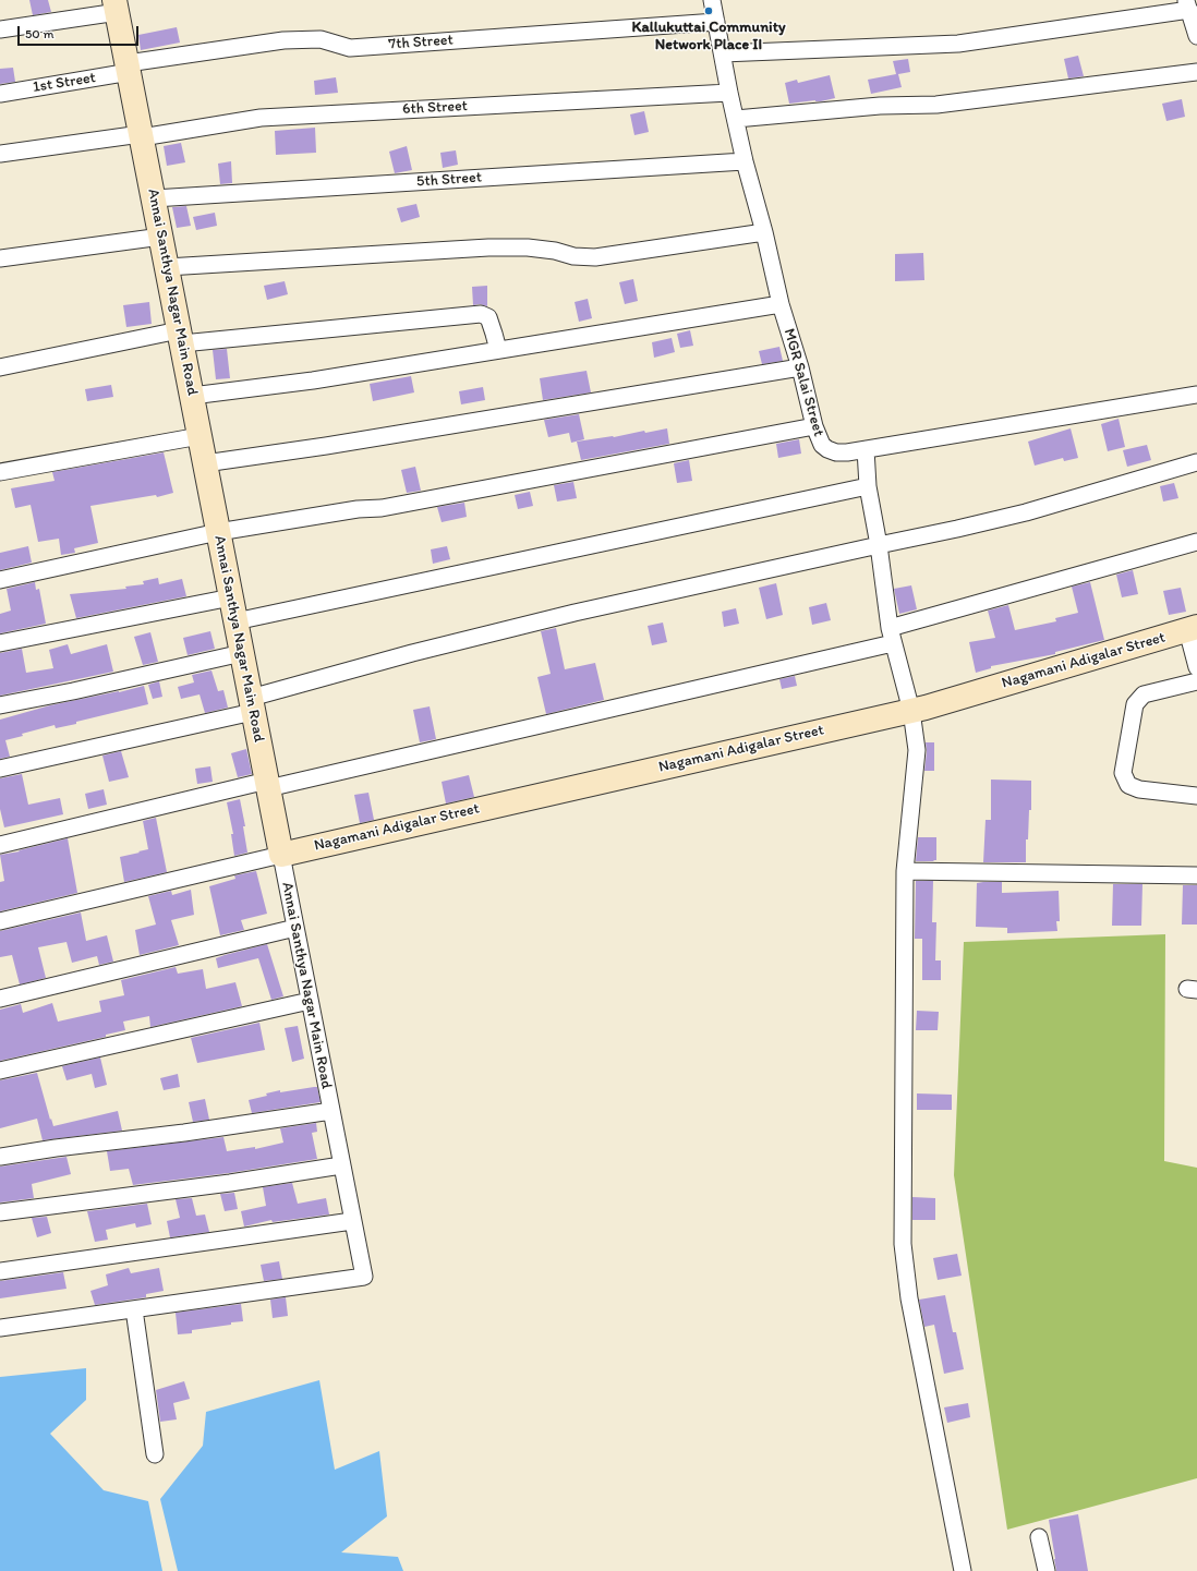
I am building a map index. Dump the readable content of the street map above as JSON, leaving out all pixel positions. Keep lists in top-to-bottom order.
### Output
{
  "streets": {
    "street": [
      "7th Street",
      "1st Street",
      "6th Street",
      "5th Street",
      "Annai Santhya Nagar Main Road",
      "MGR Salai Street",
      "Nagamani Adigalar Street"
    ]
  },
  "crossings": [
    ["7th Street", "1st Street"],
    ["7th Street", "Annai Santhya Nagar Main Road"],
    ["7th Street", "MGR Salai Street"],
    ["1st Street", "Annai Santhya Nagar Main Road"],
    ["6th Street", "Annai Santhya Nagar Main Road"],
    ["6th Street", "MGR Salai Street"],
    ["5th Street", "Annai Santhya Nagar Main Road"],
    ["5th Street", "MGR Salai Street"],
    ["Annai Santhya Nagar Main Road", "Nagamani Adigalar Street"]
  ],
  "places": ["Kallukuttai Community Network Place II"],
  "scale_bar": "50 m"
}
